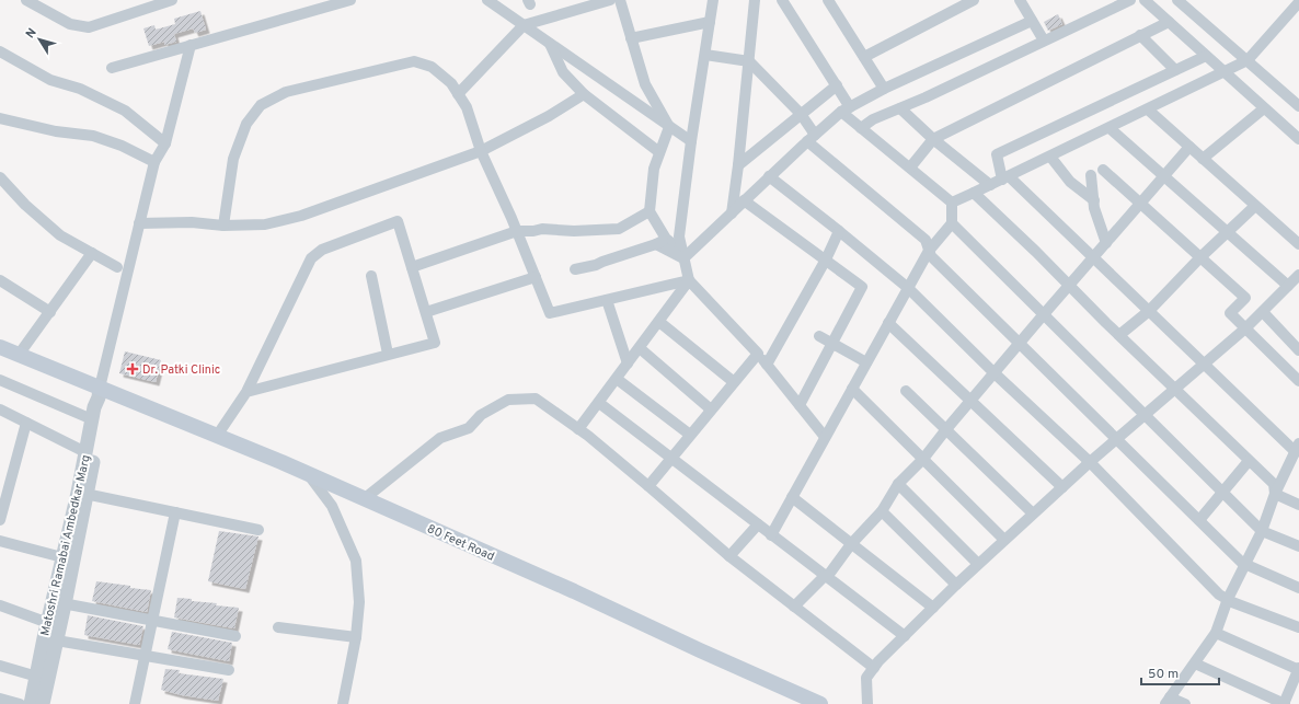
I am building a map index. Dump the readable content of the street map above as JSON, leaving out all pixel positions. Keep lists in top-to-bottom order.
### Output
{
  "streets": {
    "main road": ["80 Feet Road"],
    "street": ["Matoshri Ramabai Ambedkar Marg"]
  },
  "crossings": [
    ["80 Feet Road", "Matoshri Ramabai Ambedkar Marg"]
  ],
  "places": {
    "health": ["Dr. Patki Clinic"]
  },
  "scale_bar": "50 m",
  "north": "top left"
}
